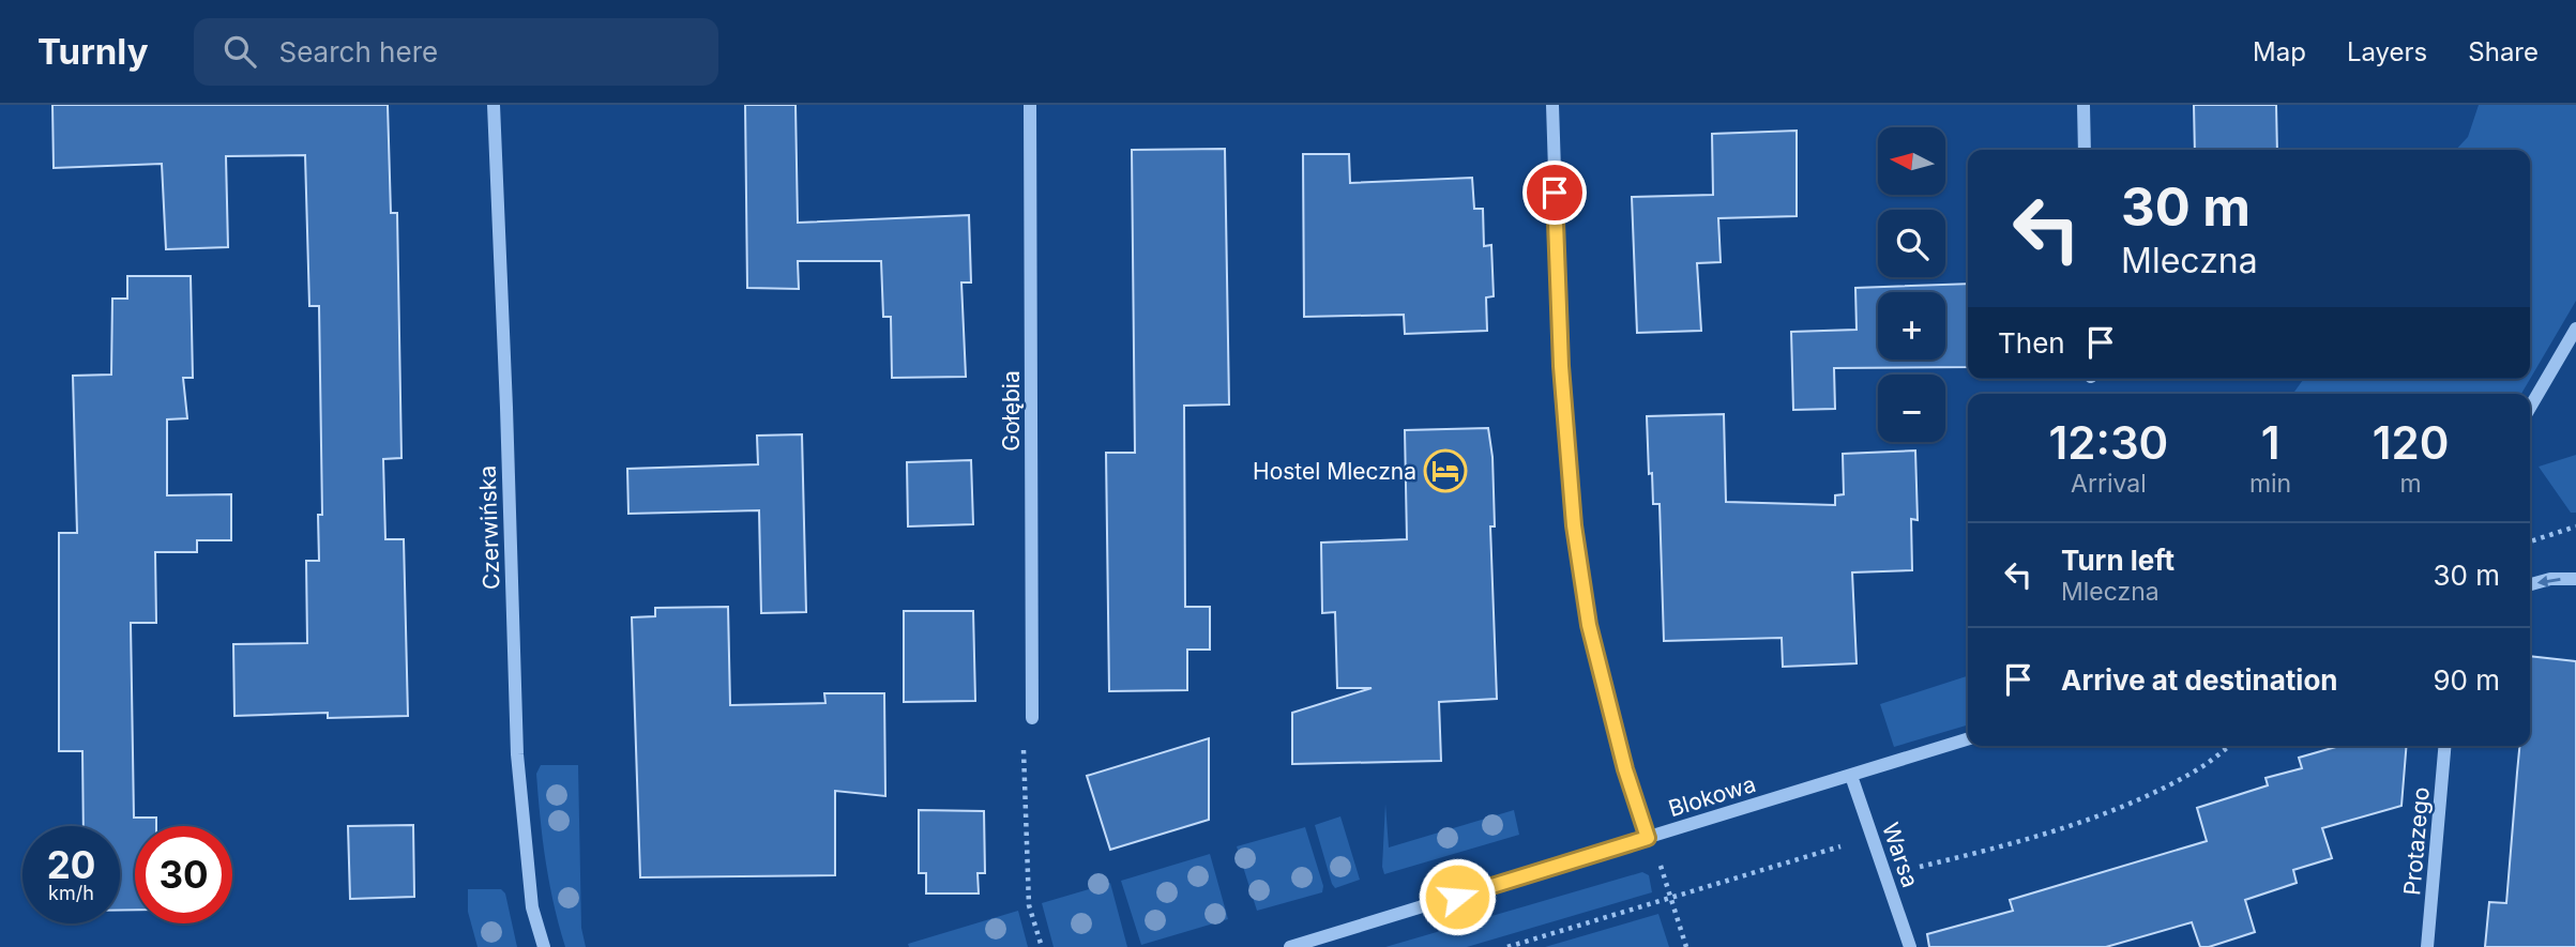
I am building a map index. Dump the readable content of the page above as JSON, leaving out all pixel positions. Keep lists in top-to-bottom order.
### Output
{
  "streets": {
    "street": [
      "Gołębia",
      "Czerwińska",
      "Blokowa",
      "Protazego",
      "Warsa"
    ]
  },
  "crossings": [
    ["Blokowa", "Warsa"]
  ],
  "places": {
    "hotel": ["Hostel Mleczna"]
  },
  "north": "left",
  "page": {
    "header": "Turnly",
    "search": "Search here",
    "nav": ["Map", "Layers", "Share"],
    "map_buttons": ["+", "−"],
    "turn": ["30 m", "Mleczna"],
    "then": "Then",
    "eta": [
      "12:30",
      "Arrival",
      "1",
      "min",
      "120",
      "m"
    ],
    "list": [
      {
        "name": "Turn left",
        "note": "Mleczna",
        "value": "30 m"
      },
      {
        "name": "Arrive at destination",
        "value": "90 m"
      }
    ],
    "speed": "20 km/h",
    "limit": "30"
  }
}
